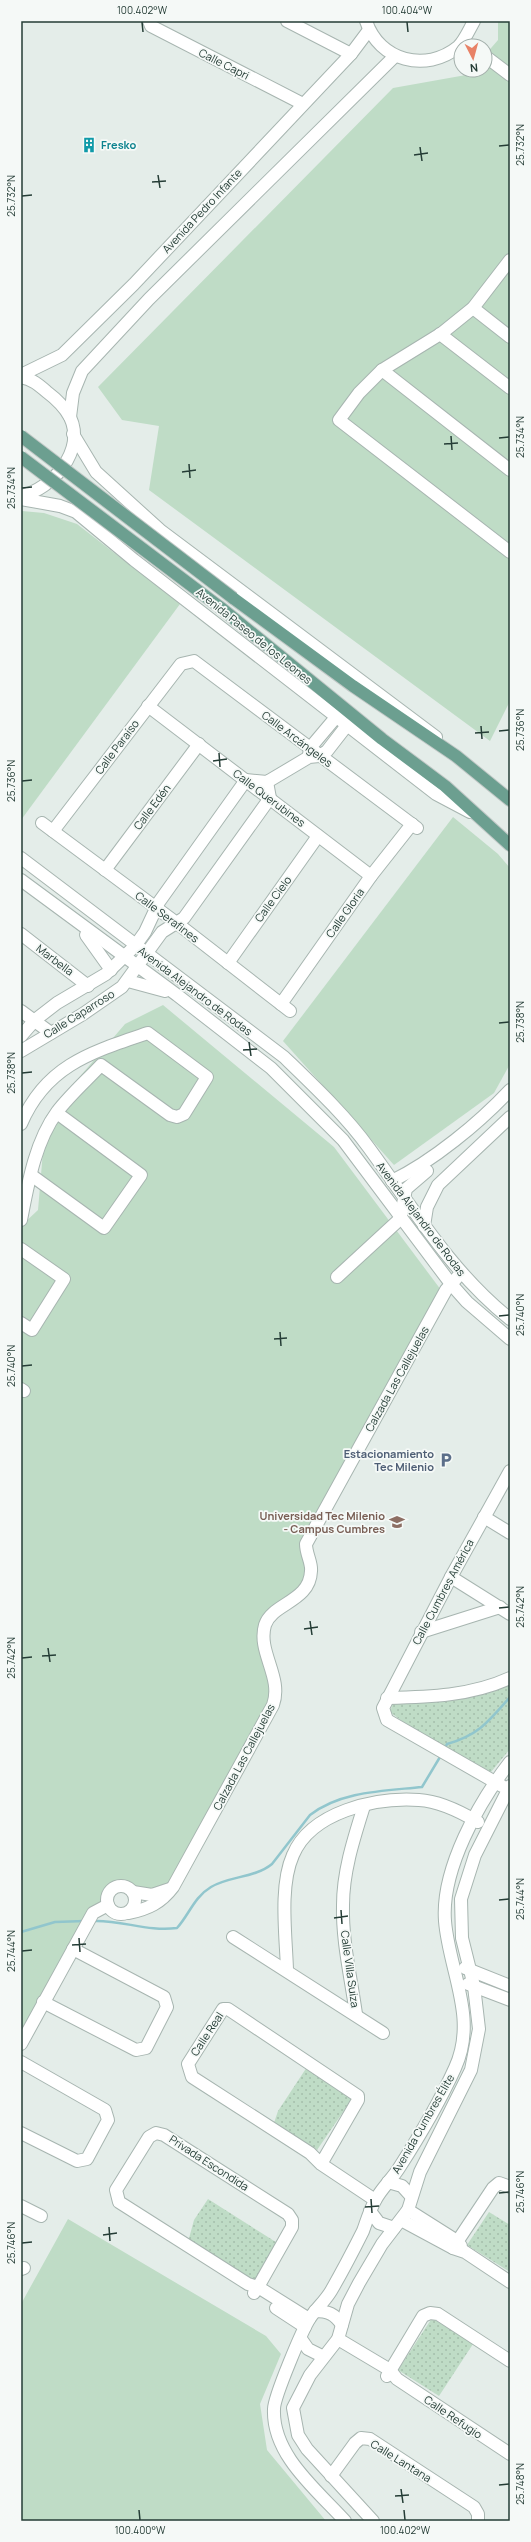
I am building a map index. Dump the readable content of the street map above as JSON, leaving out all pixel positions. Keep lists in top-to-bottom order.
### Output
{
  "streets": {
    "main road": ["Avenida Paseo de los Leones"],
    "street": [
      "Calle Capri",
      "Avenida Pedro Infante",
      "Calle Arcángeles",
      "Calle Paraíso",
      "Calle Querubines",
      "Calle Edén",
      "Calle Cielo",
      "Calle Gloria",
      "Calle Serafines",
      "Marbella",
      "Avenida Alejandro de Rodas",
      "Calle Caparroso",
      "Calzada Las Callejuelas",
      "Calle Cumbres América",
      "Calle Villa Suiza",
      "Calle Real",
      "Avenida Cumbres Élite",
      "Privada Escondida",
      "Calle Refugio",
      "Calle Lantana"
    ]
  },
  "crossings": [
    ["Calle Capri", "Avenida Pedro Infante"],
    ["Calle Arcángeles", "Calle Paraíso"],
    ["Calle Arcángeles", "Calle Gloria"],
    ["Calle Paraíso", "Calle Querubines"],
    ["Calle Paraíso", "Calle Serafines"],
    ["Calle Querubines", "Calle Edén"],
    ["Calle Querubines", "Calle Cielo"],
    ["Calle Querubines", "Calle Gloria"],
    ["Calle Querubines", "Calle Caparroso"],
    ["Calle Edén", "Calle Serafines"],
    ["Calle Cielo", "Calle Serafines"],
    ["Calle Gloria", "Calle Serafines"],
    ["Calle Serafines", "Calle Caparroso"],
    ["Marbella", "Calle Caparroso"],
    ["Avenida Alejandro de Rodas", "Calle Caparroso"],
    ["Avenida Alejandro de Rodas", "Calzada Las Callejuelas"],
    ["Calle Cumbres América", "Avenida Cumbres Élite"],
    ["Calle Real", "Avenida Cumbres Élite"],
    ["Avenida Cumbres Élite", "Privada Escondida"],
    ["Avenida Cumbres Élite", "Calle Refugio"],
    ["Privada Escondida", "Calle Refugio"]
  ],
  "places": {
    "building": ["Fresko"],
    "parking": ["Estacionamiento Tec Milenio"],
    "school or university": ["Universidad Tec Milenio - Campus Cumbres"]
  },
  "north": "bottom",
  "coordinates": [
    "100.402°W",
    "100.404°W",
    "25.732°N",
    "25.734°N",
    "25.736°N",
    "25.738°N",
    "25.740°N",
    "25.742°N",
    "25.744°N",
    "25.746°N",
    "25.748°N",
    "100.400°W"
  ]
}
